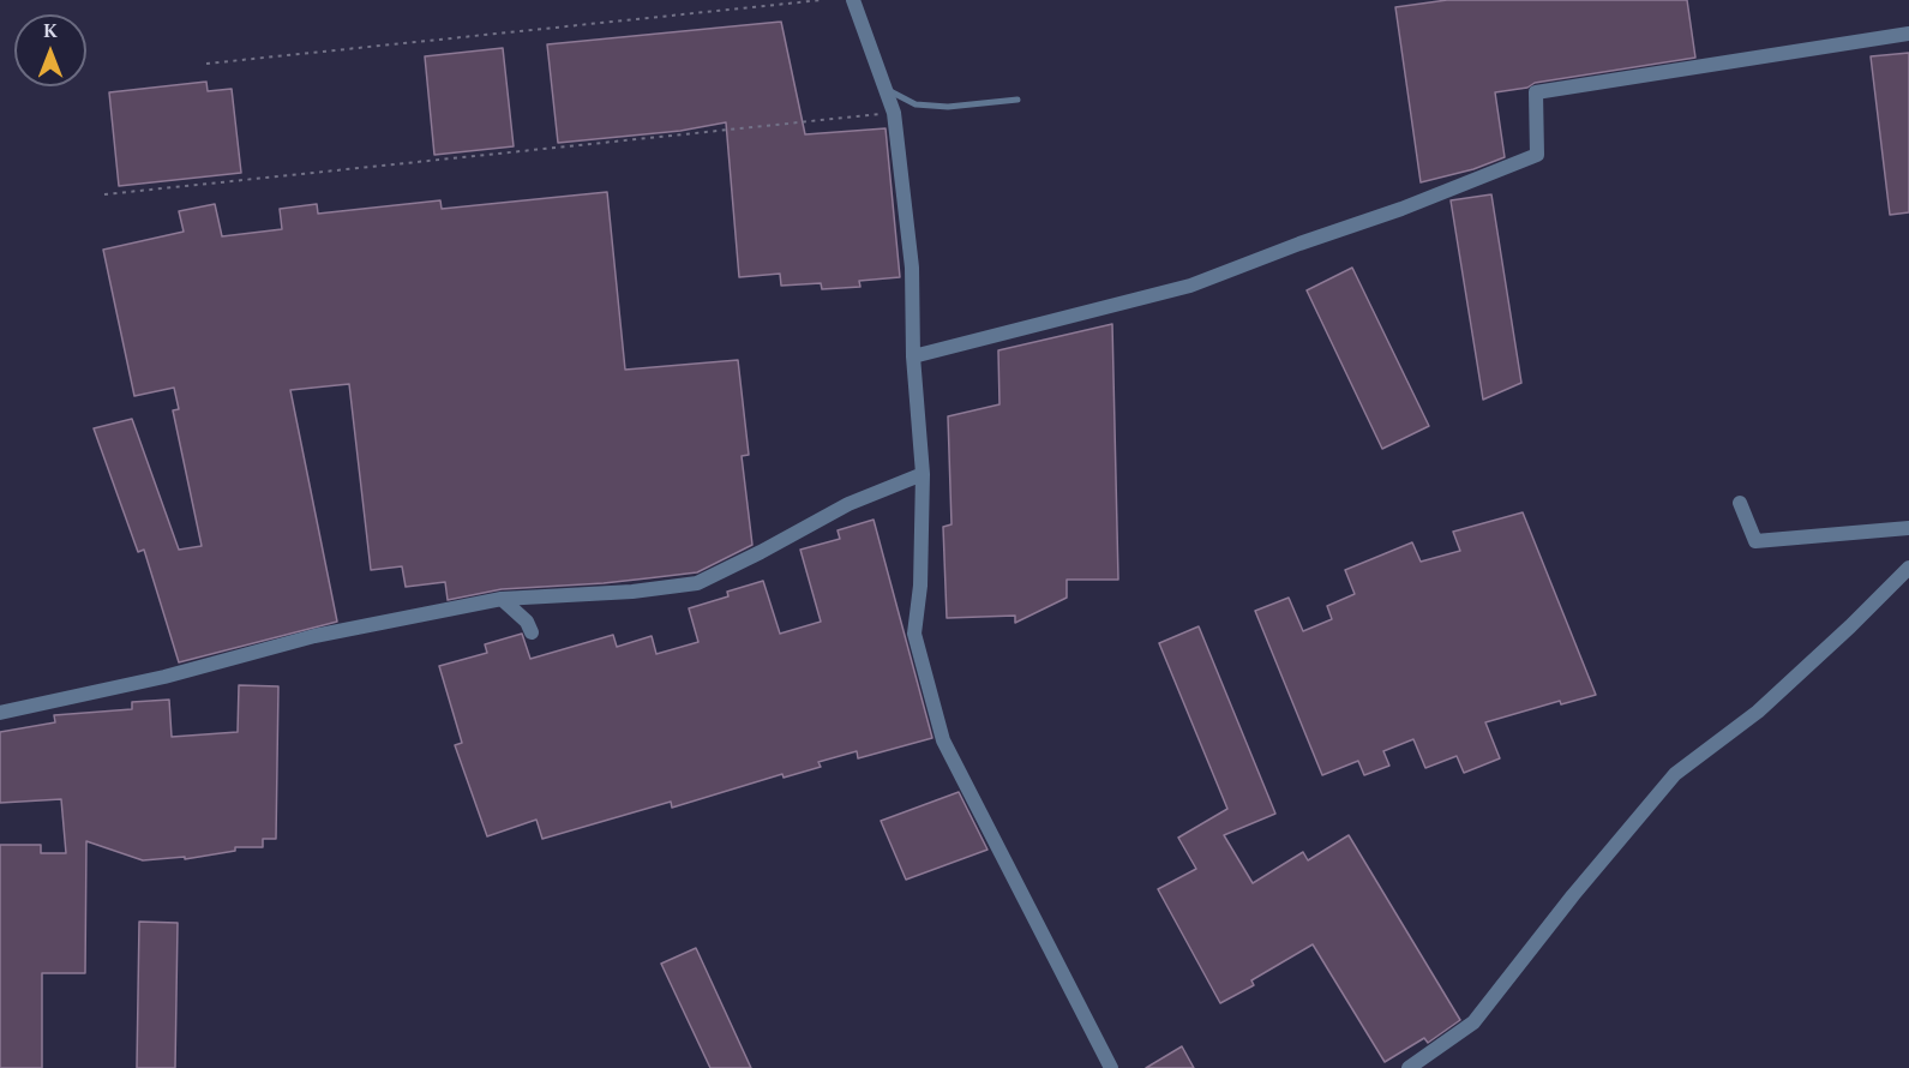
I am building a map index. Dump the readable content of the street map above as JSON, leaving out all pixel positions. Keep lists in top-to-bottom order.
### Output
{
  "north": "top"
}
